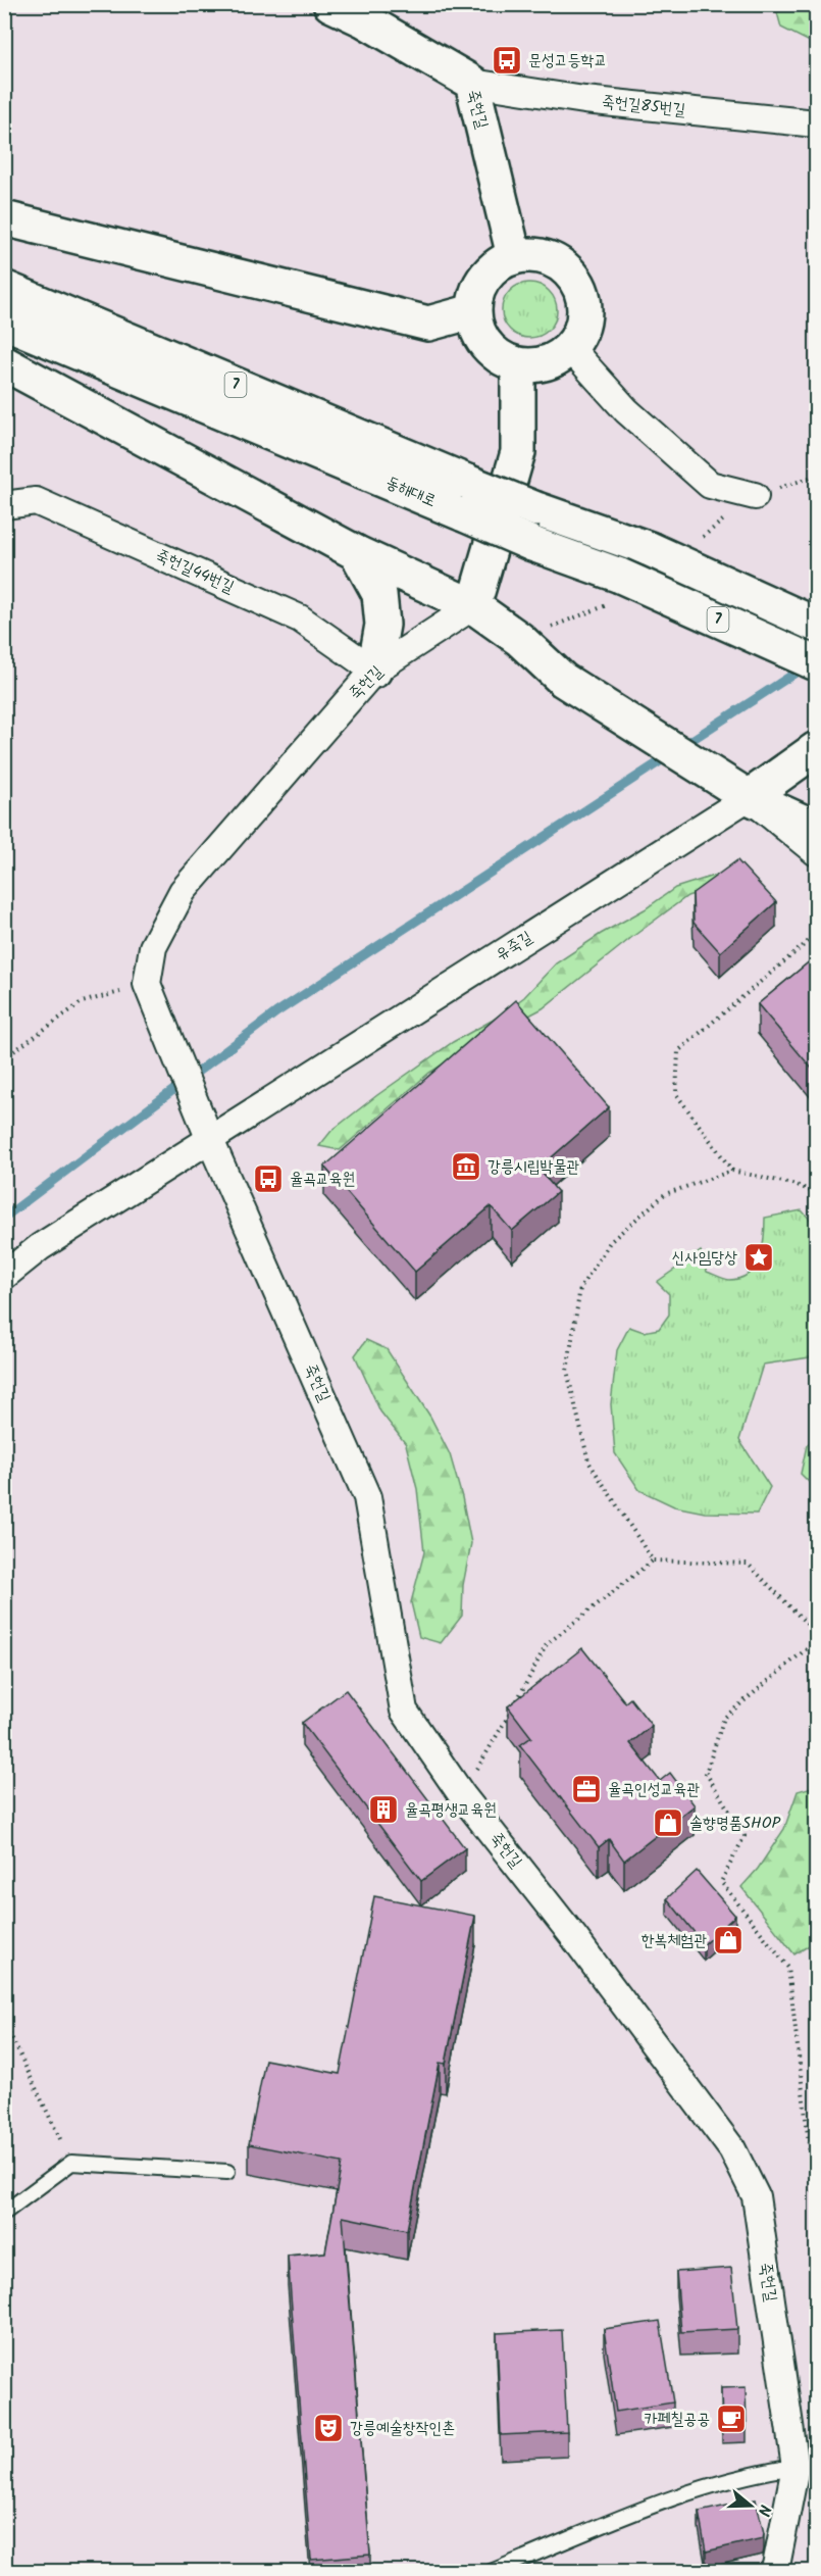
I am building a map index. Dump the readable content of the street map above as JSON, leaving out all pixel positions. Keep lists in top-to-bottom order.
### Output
{
  "streets": {
    "main road": [
      "죽헌길",
      "7",
      "동해대로",
      "유죽길"
    ],
    "street": ["죽헌길85번길", "죽헌길44번길"]
  },
  "crossings": [
    ["죽헌길85번길", "죽헌길"],
    ["죽헌길", "죽헌길44번길"],
    ["죽헌길", "유죽길"]
  ],
  "places": {
    "bus stop": ["문성고등학교", "율곡교육원"],
    "museum": ["강릉시립박물관"],
    "place": ["신사임당상"],
    "office": ["율곡인성교육관"],
    "building": ["율곡평생교육원"],
    "shop": ["솔향명품SHOP", "한복체험관"],
    "cafe": ["카페칠공공"],
    "theatre": ["강릉예술창작인촌"]
  },
  "north": "right"
}
